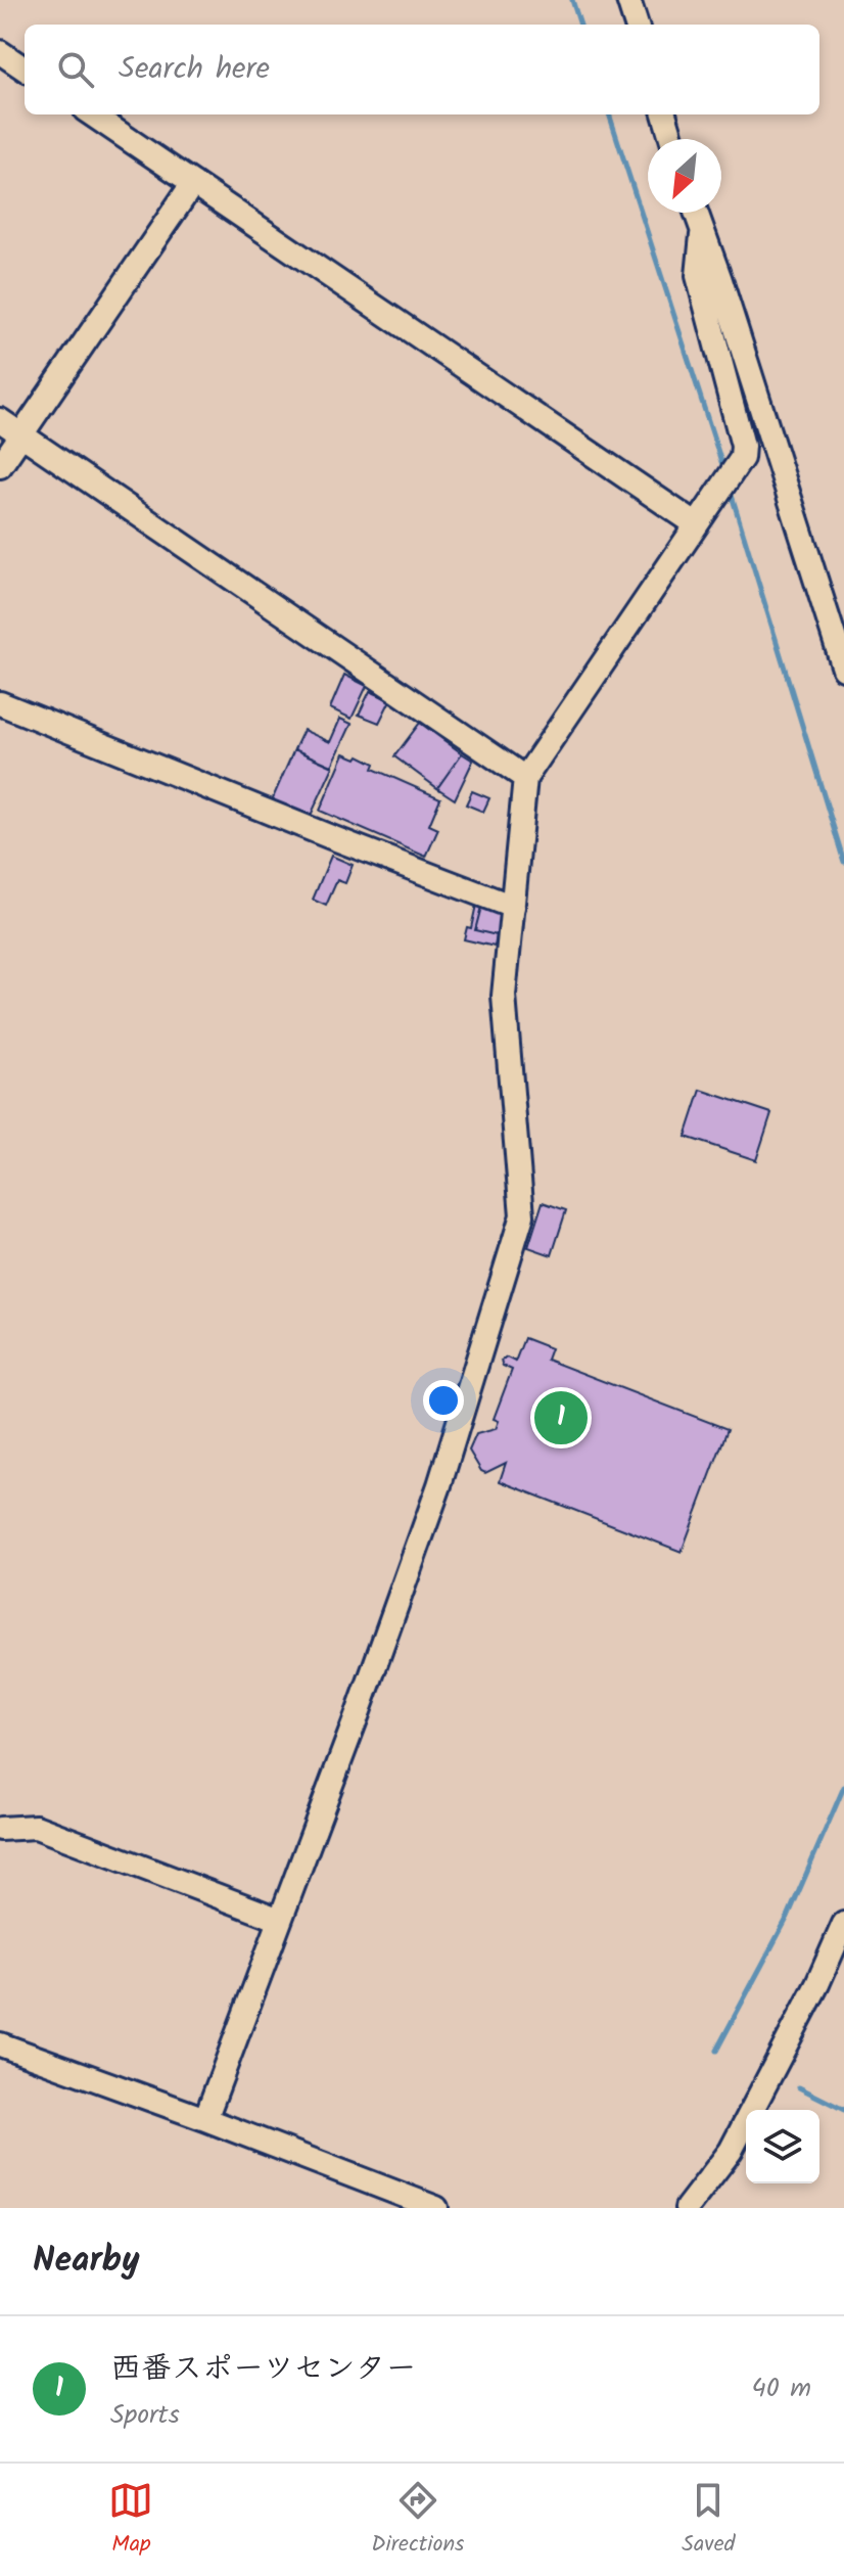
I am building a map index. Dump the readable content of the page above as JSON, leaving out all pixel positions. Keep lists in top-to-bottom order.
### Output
{
  "north": "bottom left",
  "page": {
    "search": "Search here",
    "pins": "1",
    "heading": "Nearby",
    "list": [
      {
        "mark": "1",
        "name": "西番スポーツセンター",
        "note": "Sports",
        "value": "40 m"
      }
    ],
    "nav": ["Map", "Directions", "Saved"]
  }
}
